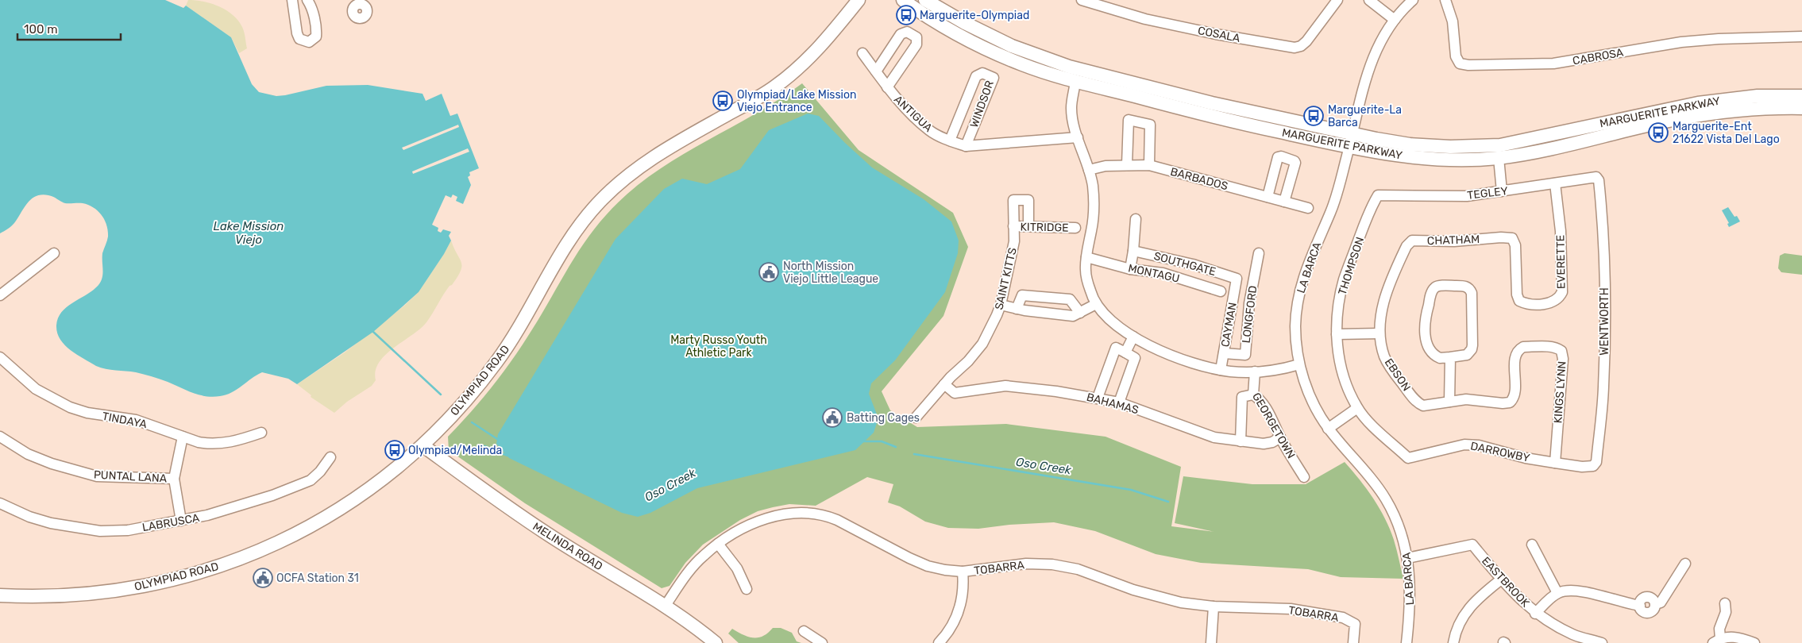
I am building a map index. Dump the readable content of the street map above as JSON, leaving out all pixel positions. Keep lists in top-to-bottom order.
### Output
{
  "streets": {
    "main road": ["MARGUERITE PARKWAY", "OLYMPIAD ROAD", "MELINDA ROAD"],
    "street": [
      "COSALA",
      "CABROSA",
      "WINDSOR",
      "ANTIGUA",
      "BARBADOS",
      "TEGLEY",
      "KITRIDGE",
      "CHATHAM",
      "EVERETTE",
      "SOUTHGATE",
      "THOMPSON",
      "LA BARCA",
      "MONTAGU",
      "SAINT KITTS",
      "LONGFORD",
      "WENTWORTH",
      "CAYMAN",
      "EBSON",
      "KINGS LYNN",
      "BAHAMAS",
      "TINDAYA",
      "GEORGETOWN",
      "DARROWBY",
      "PUNTAL LANA",
      "LABRUSCA",
      "TOBARRA",
      "EASTBROOK"
    ]
  },
  "crossings": [
    ["WINDSOR", "ANTIGUA"],
    ["MARGUERITE PARKWAY", "LA BARCA"],
    ["TEGLEY", "EVERETTE"],
    ["TEGLEY", "THOMPSON"],
    ["TEGLEY", "WENTWORTH"],
    ["KITRIDGE", "SAINT KITTS"],
    ["CHATHAM", "EVERETTE"],
    ["CHATHAM", "EBSON"],
    ["SOUTHGATE", "CAYMAN"],
    ["THOMPSON", "DARROWBY"],
    ["LA BARCA", "EASTBROOK"],
    ["SAINT KITTS", "BAHAMAS"],
    ["LONGFORD", "CAYMAN"],
    ["WENTWORTH", "DARROWBY"],
    ["EBSON", "KINGS LYNN"],
    ["OLYMPIAD ROAD", "MELINDA ROAD"],
    ["KINGS LYNN", "DARROWBY"],
    ["BAHAMAS", "GEORGETOWN"],
    ["MELINDA ROAD", "TOBARRA"]
  ],
  "water": ["Lake Mission Viejo", "Oso Creek"],
  "parks": ["Marty Russo Youth Athletic Park"],
  "places": {
    "bus stop": [
      "Marguerite-Olympiad",
      "Olympiad/Lake Mission Viejo Entrance",
      "Marguerite-La Barca",
      "Marguerite-Ent 21622 Vista Del Lago",
      "Olympiad/Melinda"
    ],
    "public building": ["North Mission Viejo Little League", "Batting Cages", "OCFA Station 31"]
  },
  "scale_bar": "100 m"
}
